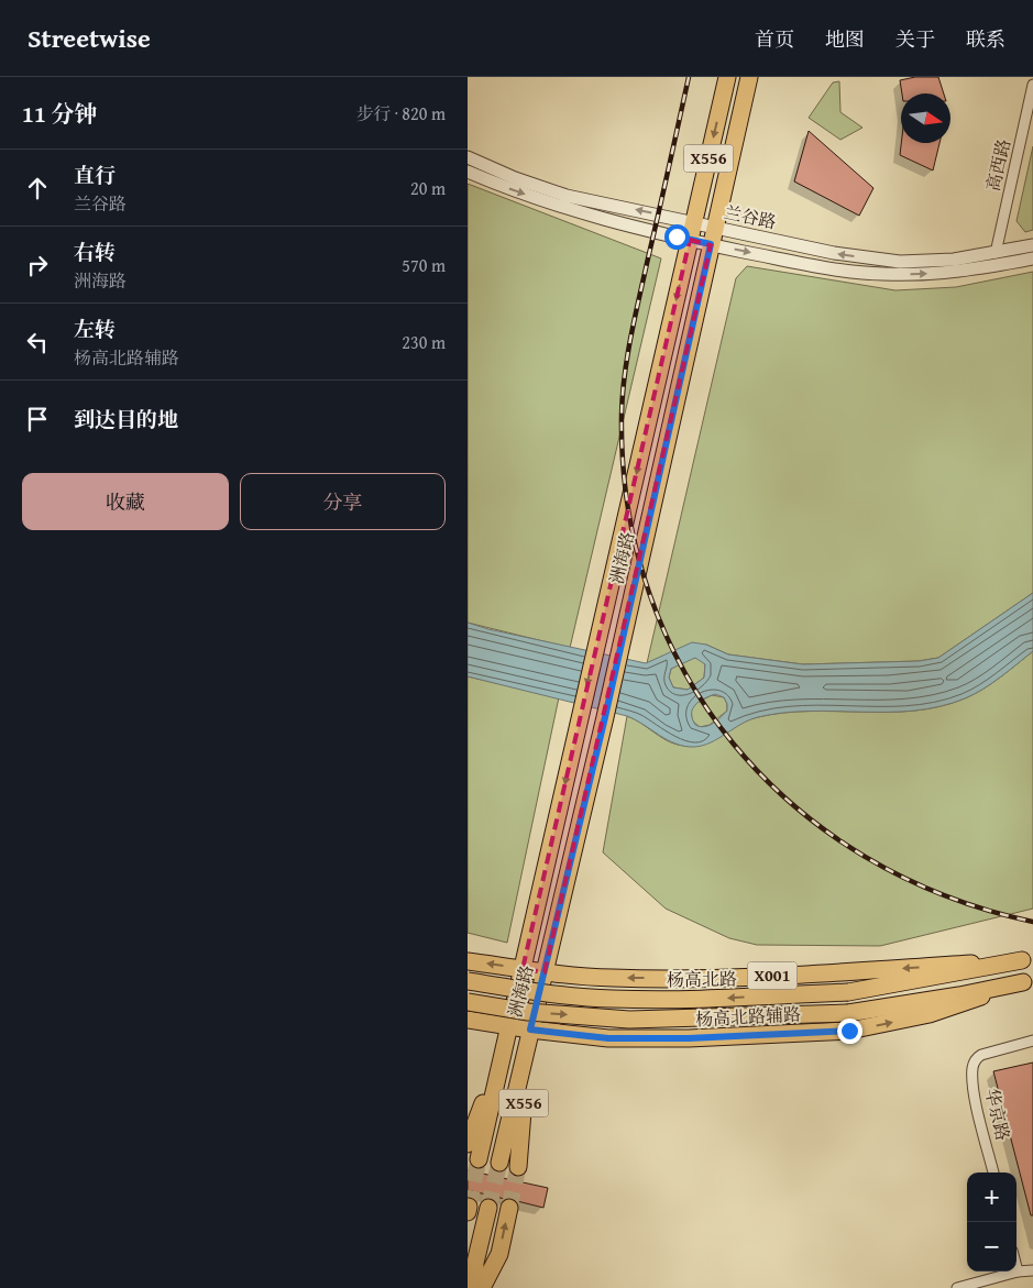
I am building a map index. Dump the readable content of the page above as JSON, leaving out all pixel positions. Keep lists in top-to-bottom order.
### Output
{
  "streets": {
    "main road": [
      "X556",
      "洲海路",
      "X001",
      "杨高北路",
      "杨高北路辅路"
    ],
    "street": ["高西路", "兰谷路", "华京路"]
  },
  "crossings": [
    ["高西路", "兰谷路"],
    ["兰谷路", "洲海路"],
    ["洲海路", "X001"],
    ["洲海路", "杨高北路辅路"],
    ["X001", "杨高北路"],
    ["X001", "杨高北路辅路"]
  ],
  "north": "right",
  "page": {
    "header": "Streetwise",
    "nav": [
      "首页",
      "地图",
      "关于",
      "联系"
    ],
    "heading": ["11 分钟", "步行 · 820 m"],
    "list": [
      ["直行", "兰谷路", "20 m"],
      ["右转", "洲海路", "570 m"],
      ["左转", "杨高北路辅路", "230 m"],
      "到达目的地"
    ],
    "buttons": ["收藏", "分享"],
    "map_buttons": ["+", "−"]
  }
}
